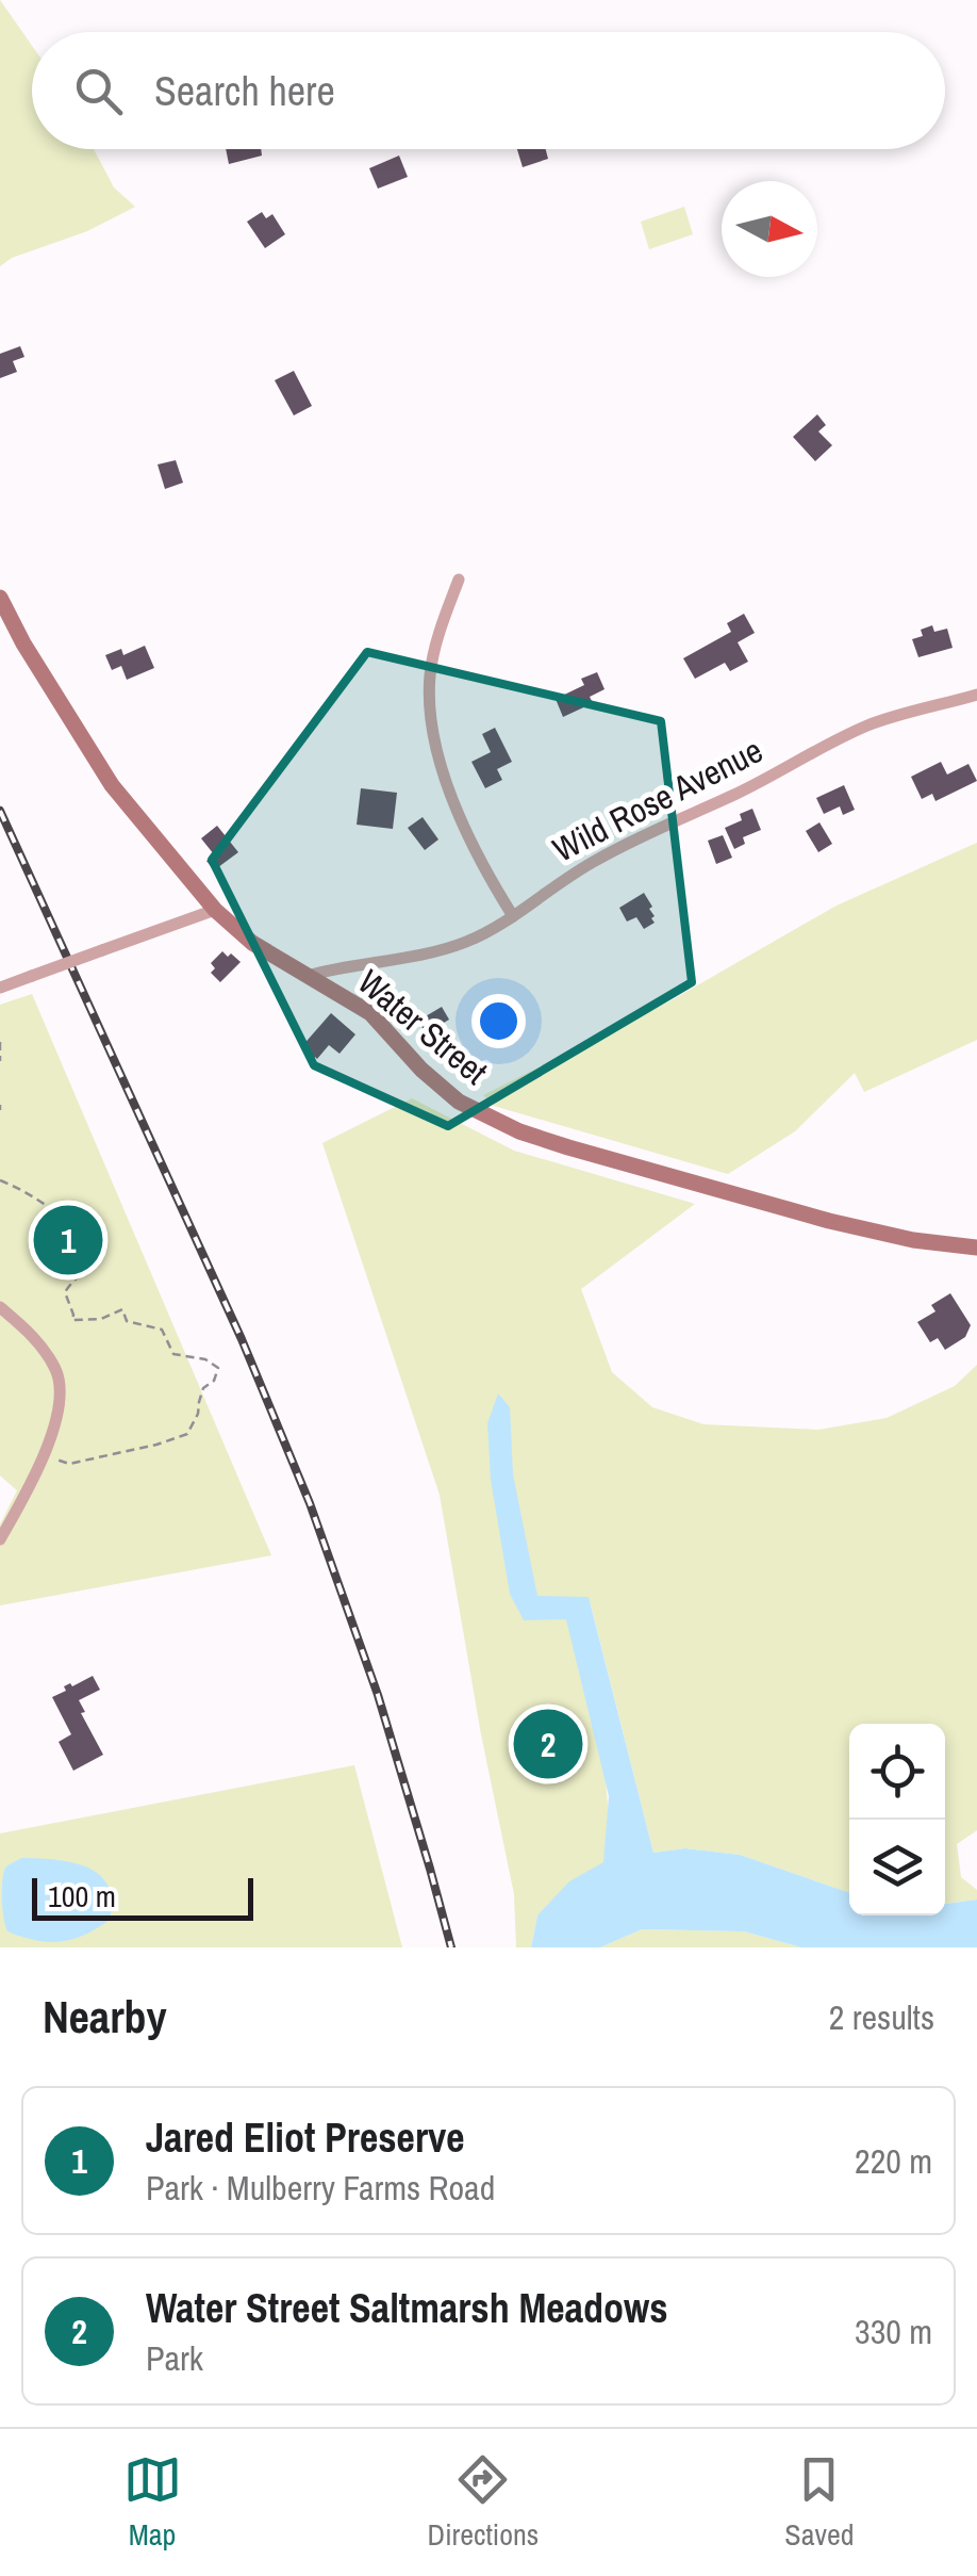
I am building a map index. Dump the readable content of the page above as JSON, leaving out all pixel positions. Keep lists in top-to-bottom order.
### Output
{
  "streets": {
    "main road": ["Water Street"],
    "street": ["Wild Rose Avenue"]
  },
  "crossings": [
    ["Wild Rose Avenue", "Water Street"]
  ],
  "scale_bar": "100 m",
  "north": "right",
  "page": {
    "search": "Search here",
    "pins": ["1", "2"],
    "scale": "100 m",
    "heading": ["Nearby", "2 results"],
    "list": [
      {
        "mark": "1",
        "name": "Jared Eliot Preserve",
        "note": "Park · Mulberry Farms Road",
        "value": "220 m"
      },
      {
        "mark": "2",
        "name": "Water Street Saltmarsh Meadows",
        "note": "Park",
        "value": "330 m"
      }
    ],
    "nav": ["Map", "Directions", "Saved"]
  }
}
